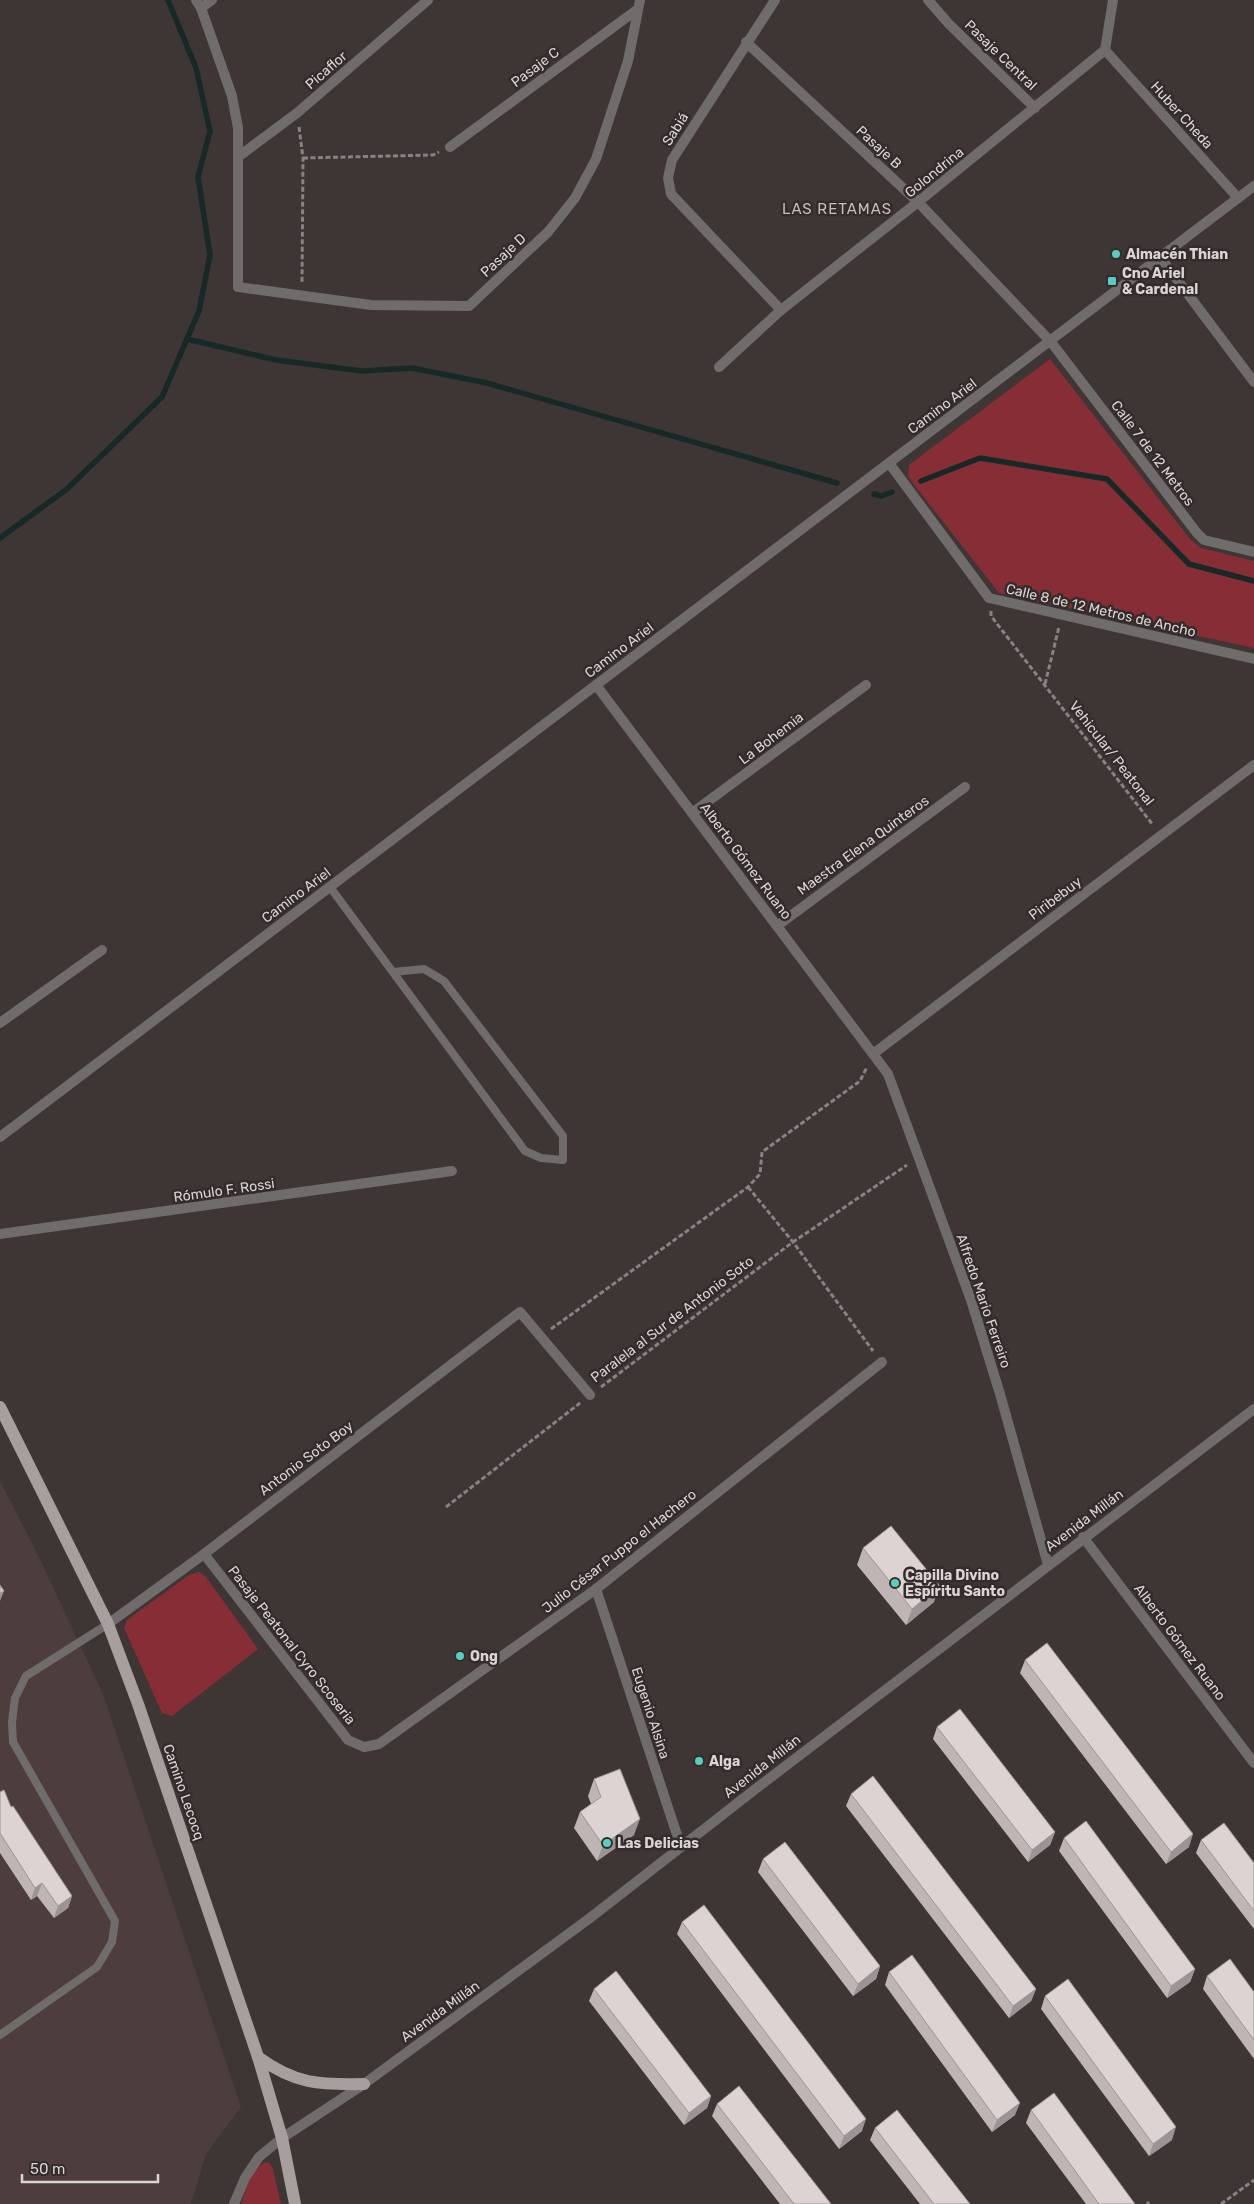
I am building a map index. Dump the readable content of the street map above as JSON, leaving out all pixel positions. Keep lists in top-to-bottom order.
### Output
{
  "streets": {
    "main road": ["Camino Lecocq"],
    "street": [
      "Pasaje Central",
      "Pasaje C",
      "Picaflor",
      "Huber Cheda",
      "Sabiá",
      "Pasaje B",
      "Golondrina",
      "Pasaje D",
      "Camino Ariel",
      "Calle 7 de 12 Metros",
      "Calle 8 de 12 Metros de Ancho",
      "La Bohemia",
      "Maestra Elena Quinteros",
      "Alberto Gómez Ruano",
      "Piribebuy",
      "Rómulo F. Rossi",
      "Alfredo Mario Ferreiro",
      "Antonio Soto Boy",
      "Avenida Millán",
      "Julio César Puppo el Hachero",
      "Pasaje Peatonal Cyro Scoseria",
      "Eugenio Alsina"
    ],
    "path": ["Vehicular/ Peatonal", "Paralela al Sur de Antonio Soto"]
  },
  "crossings": [
    ["Pasaje Central", "Golondrina"],
    ["Pasaje C", "Pasaje D"],
    ["Picaflor", "Pasaje D"],
    ["Huber Cheda", "Golondrina"],
    ["Huber Cheda", "Camino Ariel"],
    ["Sabiá", "Pasaje B"],
    ["Sabiá", "Golondrina"],
    ["Pasaje B", "Golondrina"],
    ["Pasaje B", "Camino Ariel"],
    ["Pasaje B", "Calle 7 de 12 Metros"],
    ["Camino Ariel", "Calle 7 de 12 Metros"],
    ["Camino Ariel", "Calle 8 de 12 Metros de Ancho"],
    ["Camino Ariel", "Alberto Gómez Ruano"],
    ["Calle 8 de 12 Metros de Ancho", "Vehicular/ Peatonal"],
    ["La Bohemia", "Alberto Gómez Ruano"],
    ["Vehicular/ Peatonal", "Piribebuy"],
    ["Maestra Elena Quinteros", "Alberto Gómez Ruano"],
    ["Alberto Gómez Ruano", "Piribebuy"],
    ["Alberto Gómez Ruano", "Alfredo Mario Ferreiro"],
    ["Alberto Gómez Ruano", "Avenida Millán"],
    ["Piribebuy", "Alfredo Mario Ferreiro"],
    ["Alfredo Mario Ferreiro", "Paralela al Sur de Antonio Soto"],
    ["Alfredo Mario Ferreiro", "Avenida Millán"],
    ["Antonio Soto Boy", "Pasaje Peatonal Cyro Scoseria"],
    ["Antonio Soto Boy", "Camino Lecocq"],
    ["Avenida Millán", "Eugenio Alsina"],
    ["Avenida Millán", "Camino Lecocq"],
    ["Julio César Puppo el Hachero", "Pasaje Peatonal Cyro Scoseria"],
    ["Julio César Puppo el Hachero", "Eugenio Alsina"]
  ],
  "districts": ["LAS RETAMAS"],
  "places": {
    "other": [
      "Almacén Thian",
      "Capilla Divino Espíritu Santo",
      "Ong",
      "Alga",
      "Las Delicias"
    ],
    "transit": ["Cno Ariel & Cardenal"]
  },
  "scale_bar": "50 m"
}
